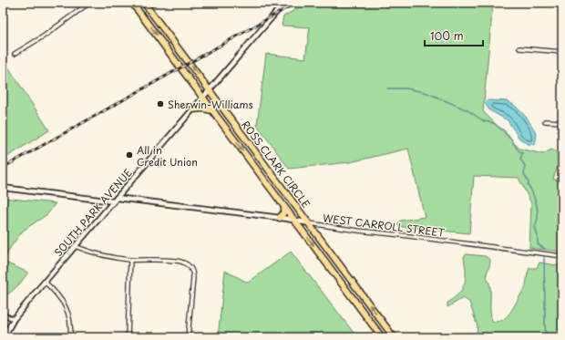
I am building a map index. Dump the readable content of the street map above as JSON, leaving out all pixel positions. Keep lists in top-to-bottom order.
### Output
{
  "streets": {
    "highway": ["ROSS CLARK CIRCLE"],
    "street": ["SOUTH PARK AVENUE", "WEST CARROLL STREET"]
  },
  "crossings": [
    ["ROSS CLARK CIRCLE", "SOUTH PARK AVENUE"],
    ["ROSS CLARK CIRCLE", "WEST CARROLL STREET"],
    ["SOUTH PARK AVENUE", "WEST CARROLL STREET"]
  ],
  "places": ["Sherwin-Williams", "All in Credit Union"],
  "scale_bar": "100 m"
}
